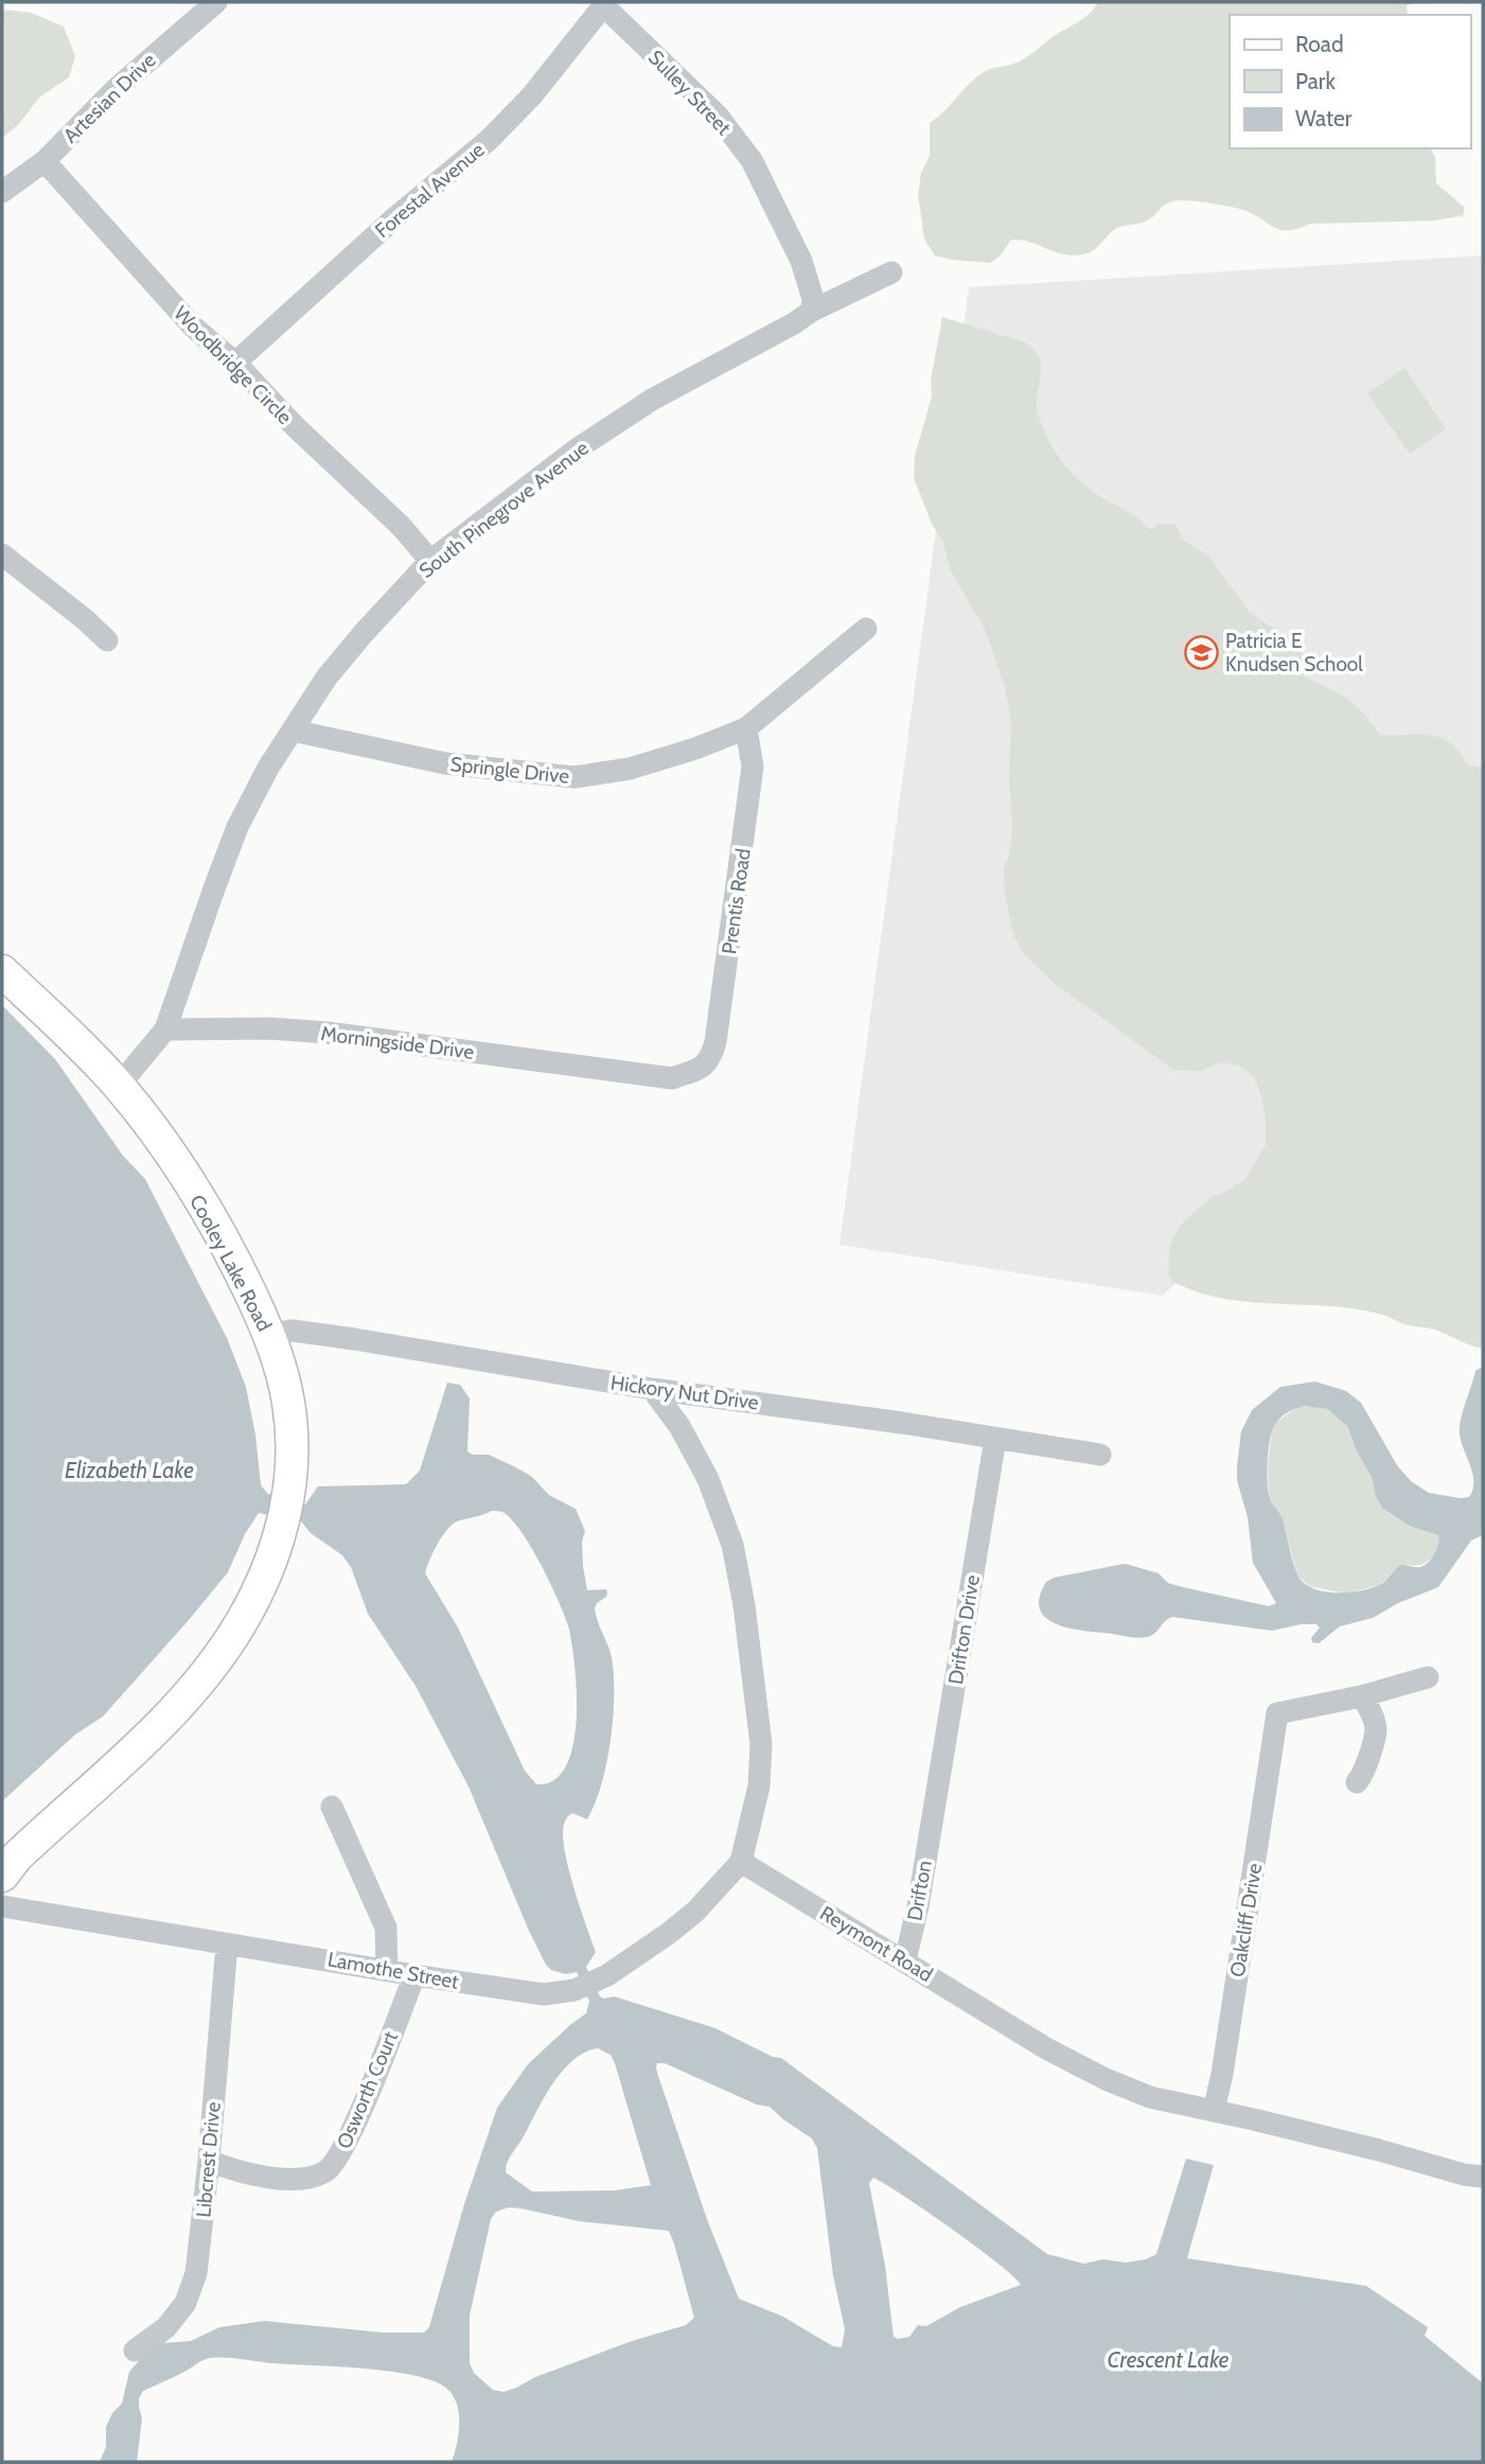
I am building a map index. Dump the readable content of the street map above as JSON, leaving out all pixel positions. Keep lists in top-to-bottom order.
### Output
{
  "streets": {
    "main road": ["Cooley Lake Road"],
    "street": [
      "Sulley Street",
      "Artesian Drive",
      "Forestal Avenue",
      "Woodbridge Circle",
      "South Pinegrove Avenue",
      "Springle Drive",
      "Prentis Road",
      "Morningside Drive",
      "Hickory Nut Drive",
      "Drifton Drive",
      "Drifton",
      "Oakcliff Drive",
      "Reymont Road",
      "Lamothe Street",
      "Osworth Court",
      "Libcrest Drive"
    ]
  },
  "crossings": [
    ["Sulley Street", "Forestal Avenue"],
    ["Sulley Street", "South Pinegrove Avenue"],
    ["Artesian Drive", "Woodbridge Circle"],
    ["Forestal Avenue", "Woodbridge Circle"],
    ["Woodbridge Circle", "South Pinegrove Avenue"],
    ["South Pinegrove Avenue", "Springle Drive"],
    ["South Pinegrove Avenue", "Morningside Drive"],
    ["Springle Drive", "Prentis Road"],
    ["Prentis Road", "Morningside Drive"],
    ["Cooley Lake Road", "Hickory Nut Drive"],
    ["Hickory Nut Drive", "Drifton Drive"],
    ["Drifton Drive", "Drifton"],
    ["Drifton", "Reymont Road"],
    ["Oakcliff Drive", "Reymont Road"],
    ["Reymont Road", "Lamothe Street"],
    ["Lamothe Street", "Osworth Court"],
    ["Lamothe Street", "Libcrest Drive"],
    ["Osworth Court", "Libcrest Drive"]
  ],
  "water": ["Elizabeth Lake", "Crescent Lake"],
  "places": {
    "school or university": ["Patricia E Knudsen School"]
  },
  "legend": ["Road", "Park", "Water"]
}
